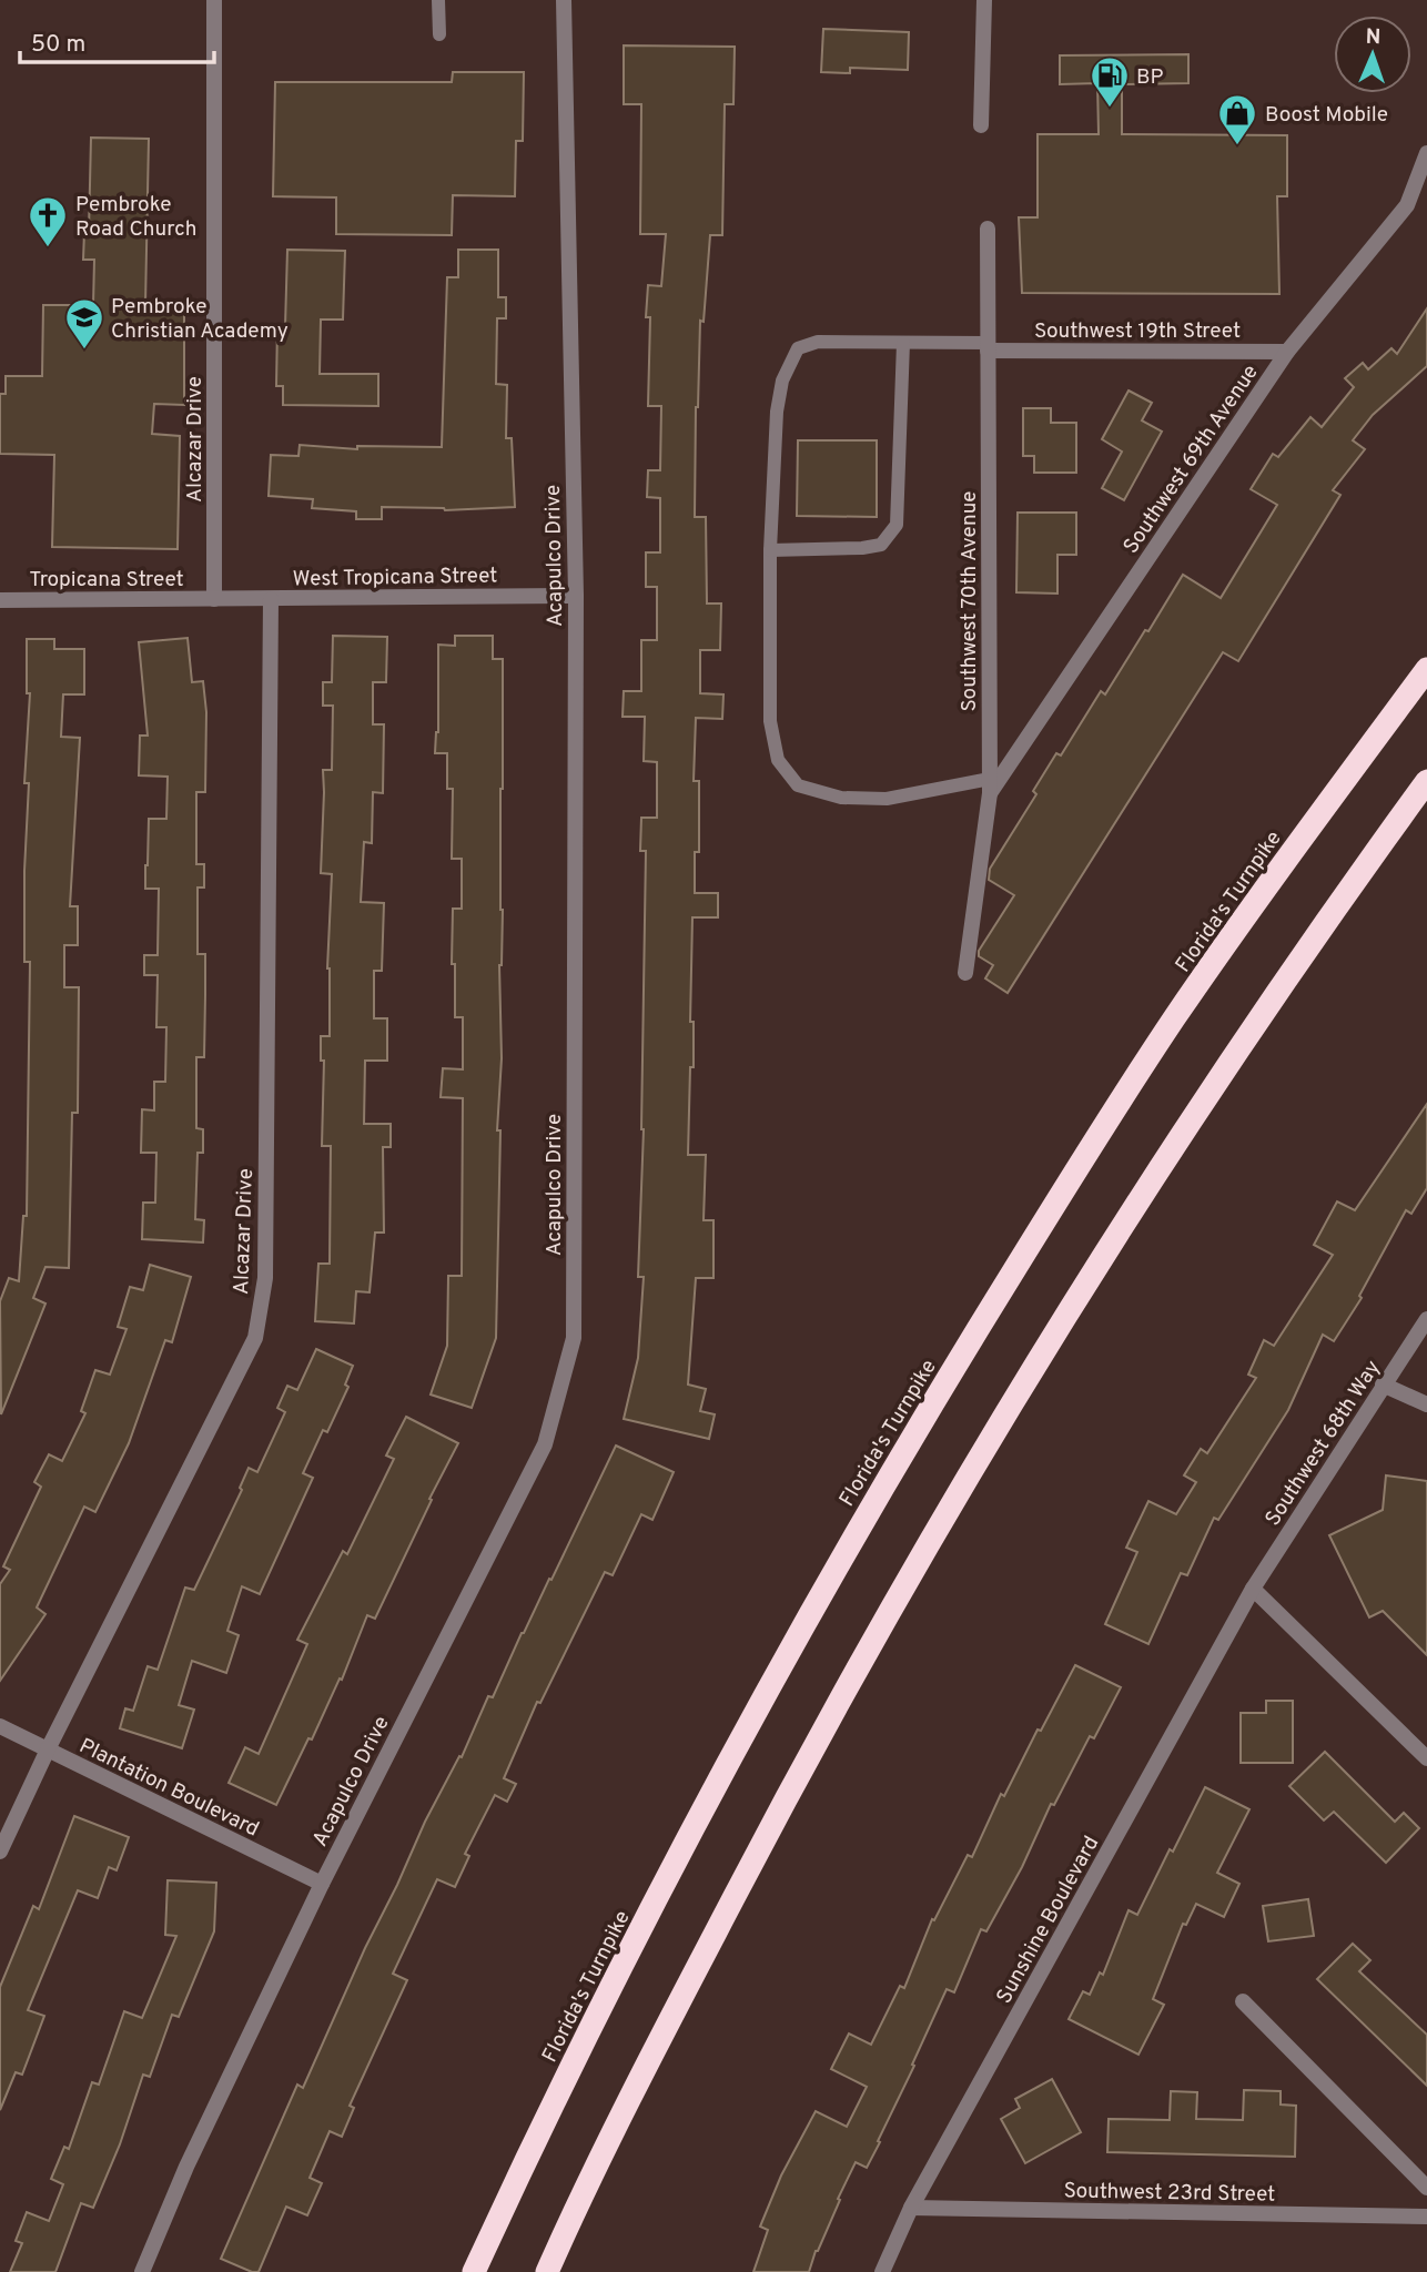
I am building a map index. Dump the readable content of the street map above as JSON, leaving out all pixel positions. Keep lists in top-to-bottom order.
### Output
{
  "streets": {
    "highway": ["Florida's Turnpike"],
    "street": [
      "Southwest 19th Street",
      "Alcazar Drive",
      "Southwest 69th Avenue",
      "Acapulco Drive",
      "West Tropicana Street",
      "Tropicana Street",
      "Southwest 70th Avenue",
      "Southwest 68th Way",
      "Plantation Boulevard",
      "Sunshine Boulevard",
      "Southwest 23rd Street"
    ]
  },
  "crossings": [
    ["Southwest 19th Street", "Southwest 69th Avenue"],
    ["Southwest 19th Street", "Southwest 70th Avenue"],
    ["Alcazar Drive", "West Tropicana Street"],
    ["Alcazar Drive", "Tropicana Street"],
    ["Alcazar Drive", "Plantation Boulevard"],
    ["Southwest 69th Avenue", "Southwest 70th Avenue"],
    ["Acapulco Drive", "West Tropicana Street"],
    ["Acapulco Drive", "Plantation Boulevard"],
    ["West Tropicana Street", "Tropicana Street"],
    ["Southwest 68th Way", "Sunshine Boulevard"],
    ["Sunshine Boulevard", "Southwest 23rd Street"]
  ],
  "places": {
    "fuel station": ["BP"],
    "shop": ["Boost Mobile"],
    "church": ["Pembroke Road Church"],
    "school or university": ["Pembroke Christian Academy"]
  },
  "scale_bar": "50 m",
  "north": "top"
}
